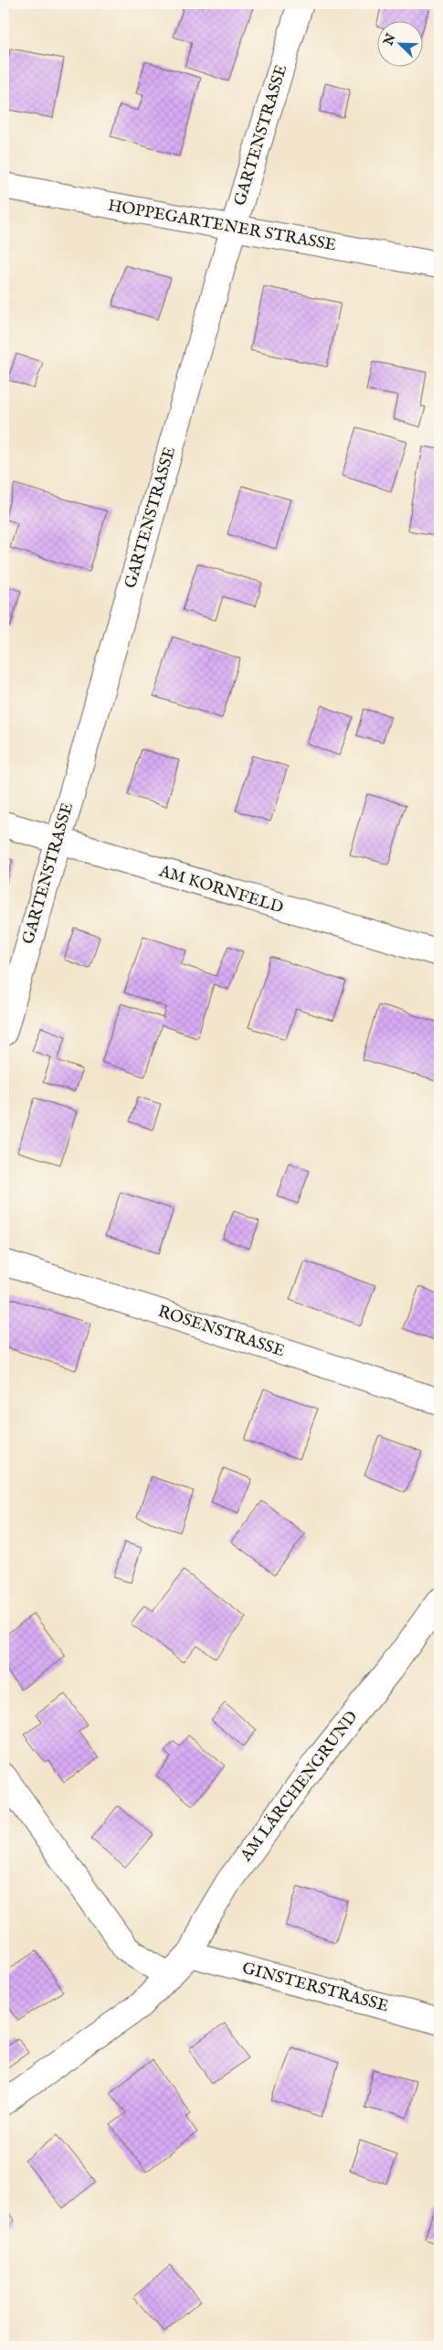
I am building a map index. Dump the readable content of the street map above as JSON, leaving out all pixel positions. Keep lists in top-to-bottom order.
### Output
{
  "streets": {
    "street": [
      "GARTENSTRASSE",
      "HOPPEGARTENER STRASSE",
      "AM KORNFELD",
      "ROSENSTRASSE",
      "AM LÄRCHENGRUND",
      "GINSTERSTRASSE"
    ]
  },
  "crossings": [
    ["GARTENSTRASSE", "HOPPEGARTENER STRASSE"],
    ["GARTENSTRASSE", "AM KORNFELD"],
    ["AM LÄRCHENGRUND", "GINSTERSTRASSE"]
  ],
  "north": "top left"
}
